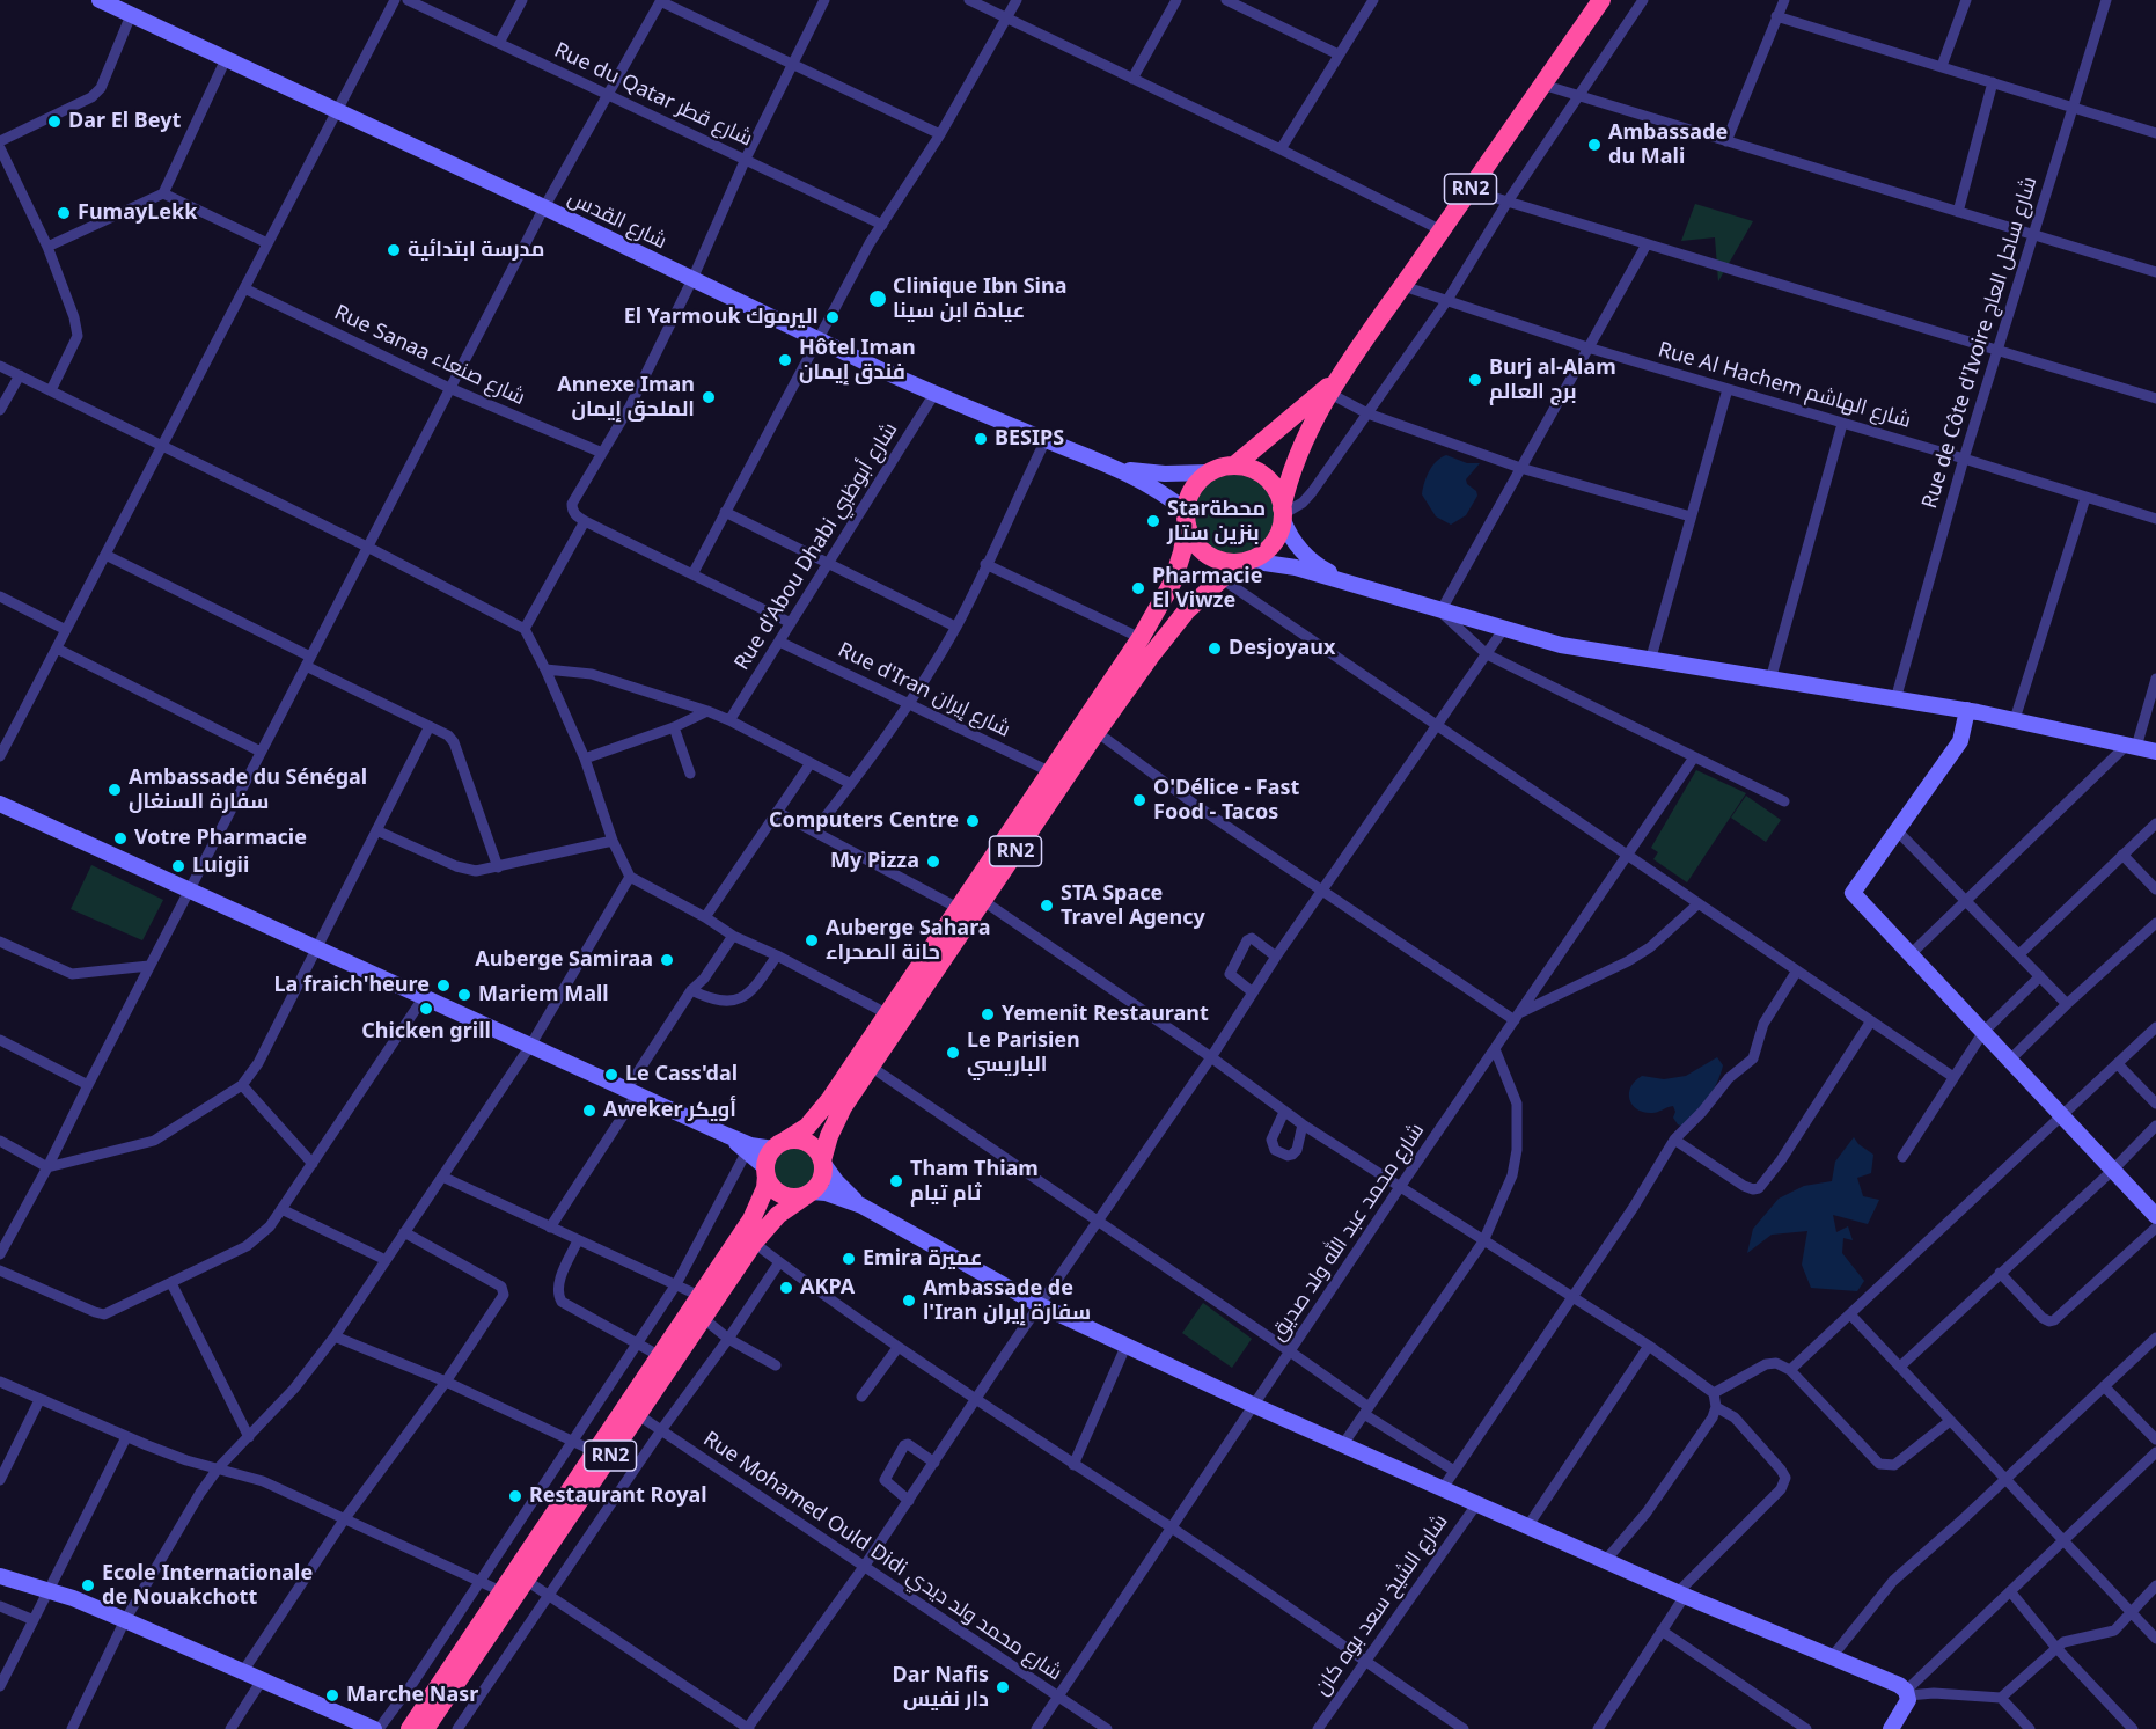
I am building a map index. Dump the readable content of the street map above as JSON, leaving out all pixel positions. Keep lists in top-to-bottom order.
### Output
{
  "streets": {
    "highway": ["RN2"],
    "street": [
      "Rue du Qatar شارع قطر",
      "شارع القدس",
      "Rue de Côte d'Ivoire شارع ساحل العاج",
      "Rue Sanaa شارع صنعاء",
      "Rue Al Hachem شارع الهاشم",
      "Rue d'Abou Dhabi شارع أبوظبي",
      "Rue d'Iran شارع إيران",
      "شارع محمد عبد الله ولد صديق",
      "Rue Mohamed Ould Didi شارع محمد ولد ديدي",
      "شارع الشيخ سعد بوه كان"
    ]
  },
  "crossings": [
    ["RN2", "Rue Al Hachem شارع الهاشم"],
    ["RN2", "Rue d'Iran شارع إيران"],
    ["RN2", "Rue Mohamed Ould Didi شارع محمد ولد ديدي"],
    ["شارع القدس", "Rue d'Abou Dhabi شارع أبوظبي"],
    ["Rue de Côte d'Ivoire شارع ساحل العاج", "Rue Al Hachem شارع الهاشم"],
    ["Rue d'Abou Dhabi شارع أبوظبي", "Rue d'Iran شارع إيران"],
    ["شارع محمد عبد الله ولد صديق", "Rue Mohamed Ould Didi شارع محمد ولد ديدي"]
  ],
  "places": [
    "Dar El Beyt",
    "Ambassade du Mali",
    "FumayLekk",
    "مدرسة ابتدائية",
    "Clinique Ibn Sina عيادة ابن سينا",
    "El Yarmouk اليرموك",
    "Hôtel Iman فندق إيمان",
    "Burj al-Alam برج العالم",
    "Annexe Iman الملحق إيمان",
    "BESIPS",
    "Starمحطة بنزين ستار",
    "Pharmacie El Viwze",
    "Desjoyaux",
    "Ambassade du Sénégal سفارة السنغال",
    "O'Délice - Fast Food - Tacos",
    "Computers Centre",
    "Votre Pharmacie",
    "My Pizza",
    "Luigii",
    "STA Space Travel Agency",
    "Auberge Sahara حانة الصحراء",
    "Auberge Samiraa",
    "La fraich'heure",
    "Mariem Mall",
    "Chicken grill",
    "Yemenit Restaurant",
    "Le Parisien الباريسي",
    "Le Cass'dal",
    "Aweker أويكر",
    "Tham Thiam ثام تيام",
    "Emira عميرة",
    "AKPA",
    "Ambassade de l'Iran سفارة إيران",
    "Restaurant Royal",
    "Ecole Internationale de Nouakchott",
    "Dar Nafis دار نفيس",
    "Marche Nasr"
  ]
}
